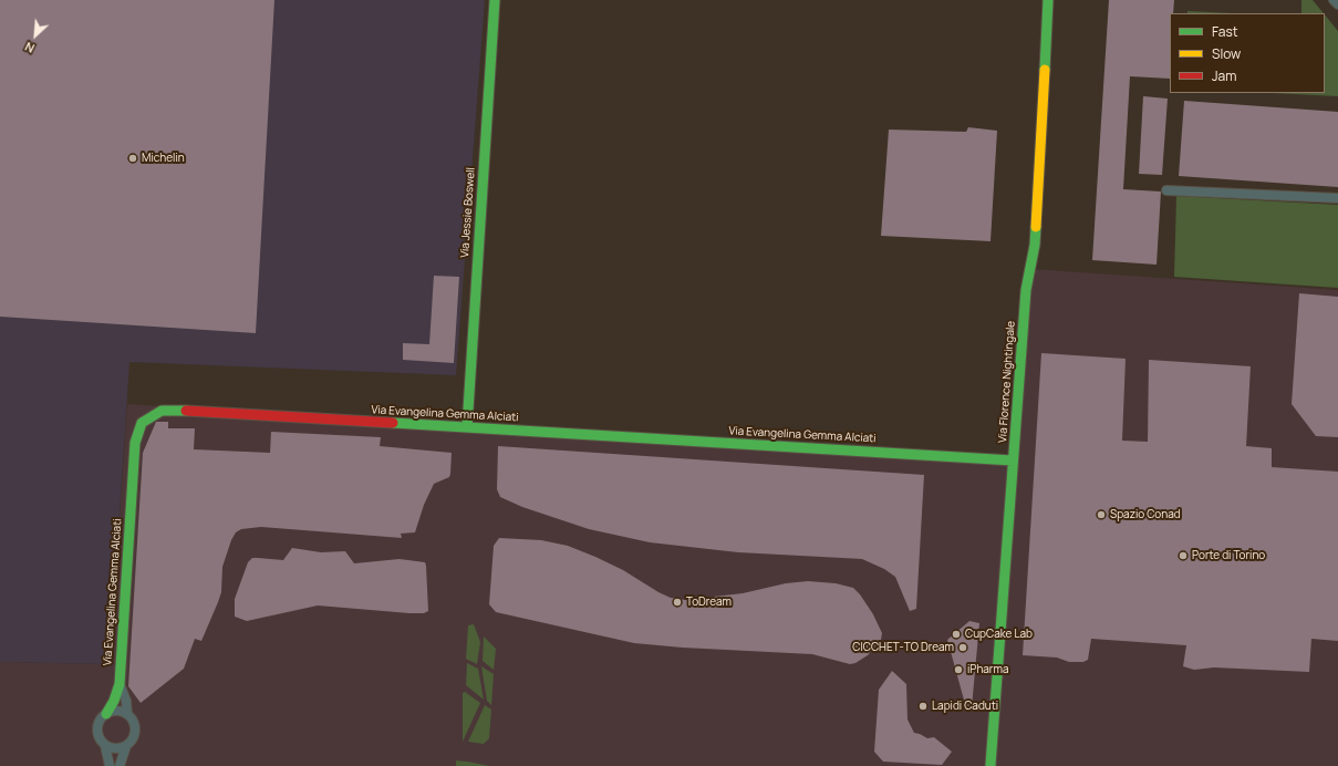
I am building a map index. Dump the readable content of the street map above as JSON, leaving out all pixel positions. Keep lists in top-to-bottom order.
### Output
{
  "streets": {
    "street": ["Via Jessie Boswell", "Via Florence Nightingale", "Via Evangelina Gemma Alciati"]
  },
  "crossings": [
    ["Via Jessie Boswell", "Via Evangelina Gemma Alciati"],
    ["Via Florence Nightingale", "Via Evangelina Gemma Alciati"]
  ],
  "places": [
    "Michelin",
    "Spazio Conad",
    "Porte di Torino",
    "ToDream",
    "CupCake Lab",
    "CICCHET-TO Dream",
    "iPharma",
    "Lapidi Caduti"
  ],
  "legend": ["Fast", "Slow", "Jam"],
  "north": "bottom left"
}
